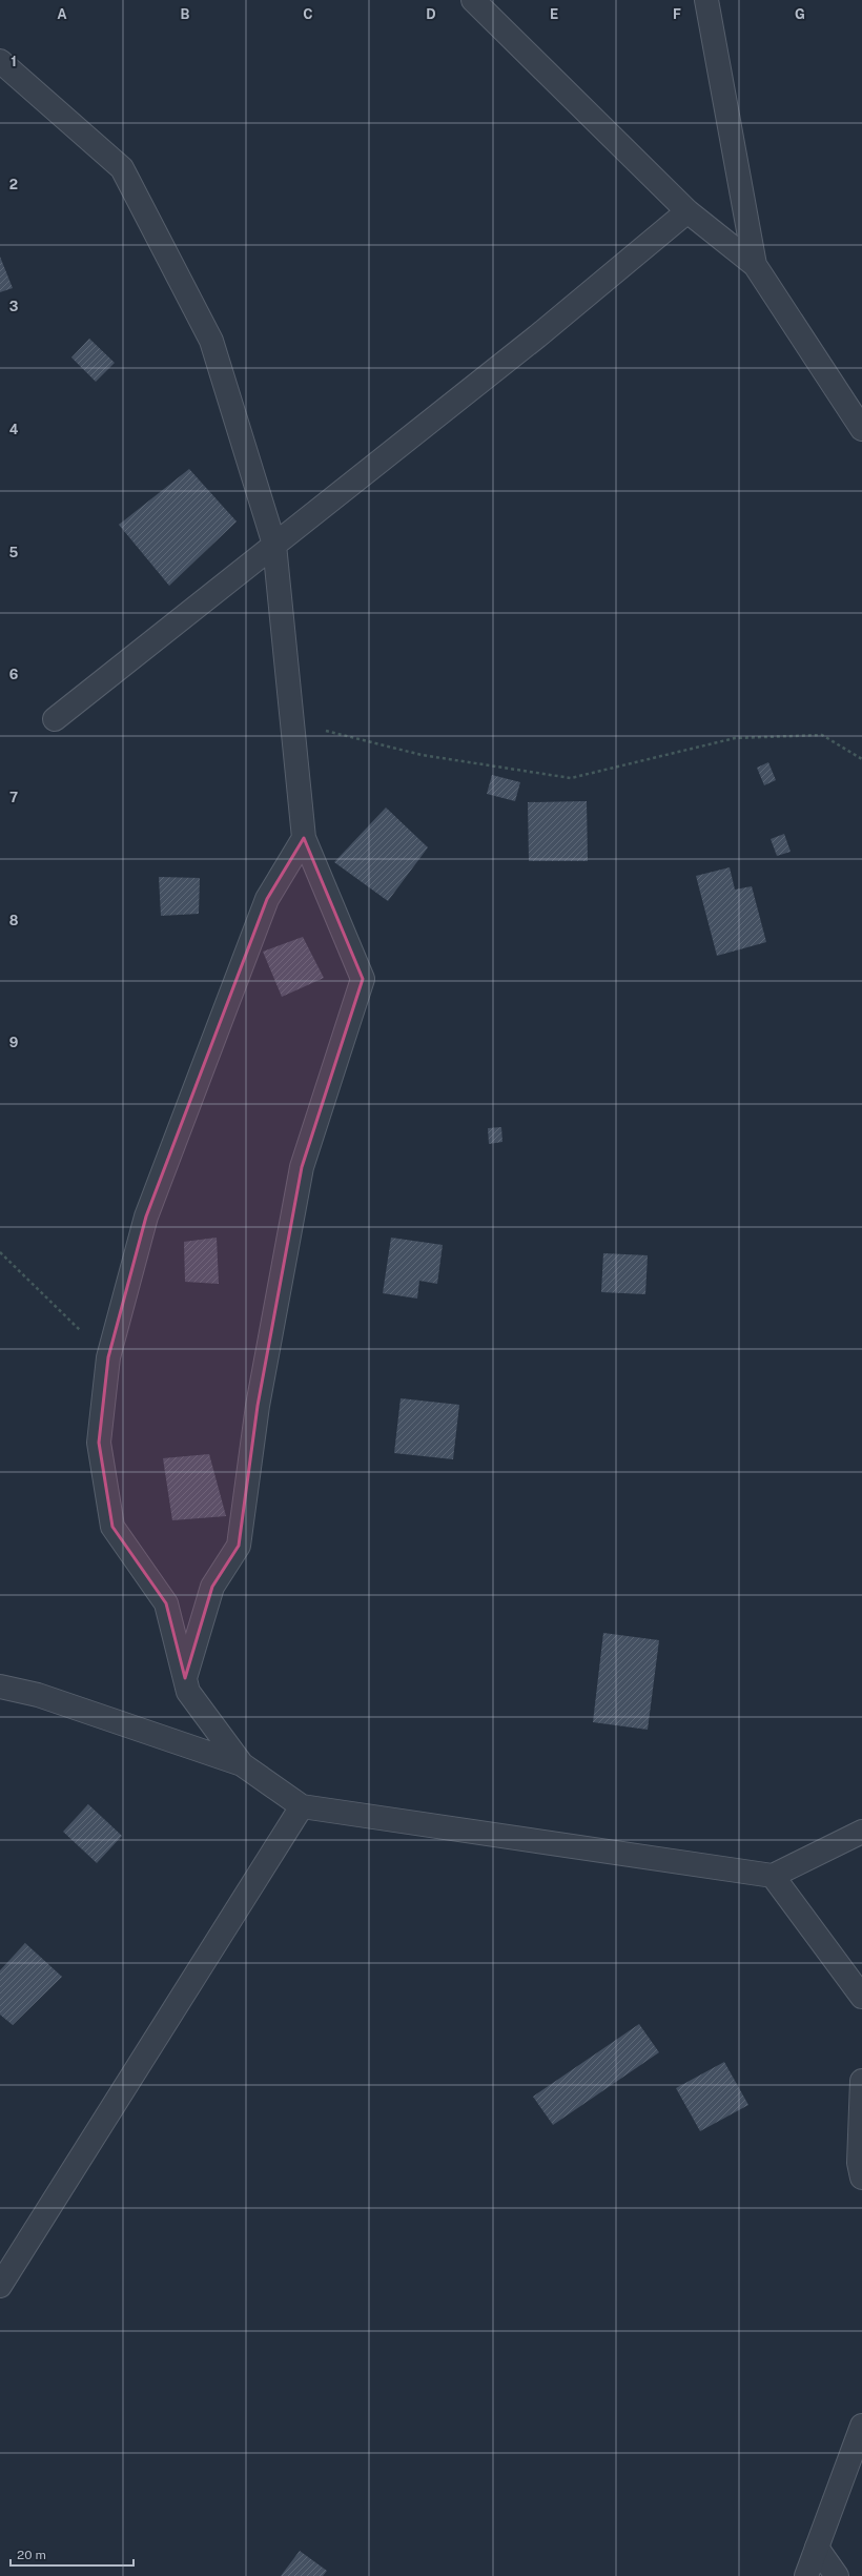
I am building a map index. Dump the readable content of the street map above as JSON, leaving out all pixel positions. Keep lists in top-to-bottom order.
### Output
{
  "scale_bar": "20 m",
  "grid": {
    "columns": [
      "A",
      "B",
      "C",
      "D",
      "E",
      "F",
      "G"
    ],
    "rows": [
      "1",
      "2",
      "3",
      "4",
      "5",
      "6",
      "7",
      "8",
      "9"
    ]
  }
}
